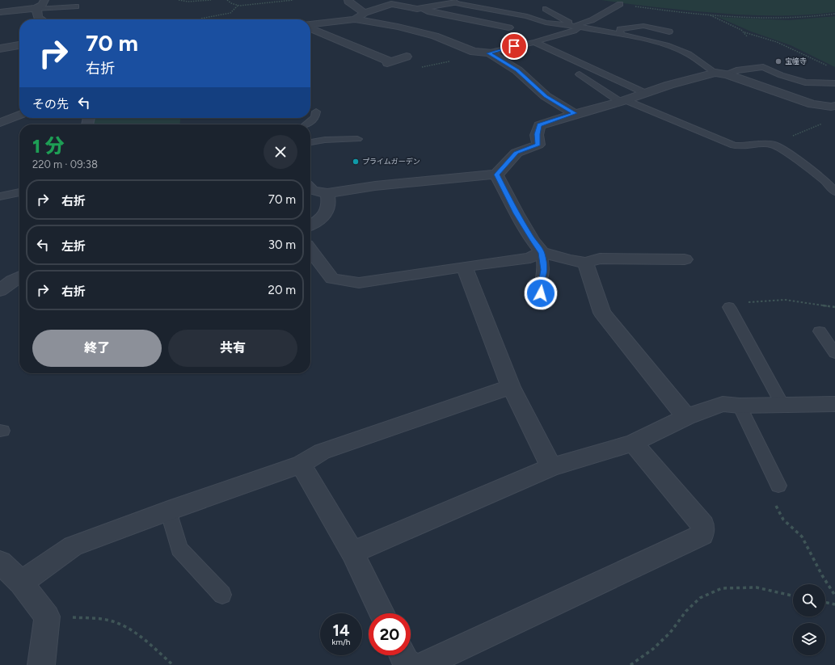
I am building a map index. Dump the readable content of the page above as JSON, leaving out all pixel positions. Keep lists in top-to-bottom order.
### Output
{
  "places": ["宝幢寺", "プライムガーデン"],
  "page": {
    "turn": ["70 m", "右折"],
    "then": "その先",
    "heading": ["1 分", "220 m · 09:38"],
    "list": [
      {
        "name": "右折",
        "value": "70 m"
      },
      {
        "name": "左折",
        "value": "30 m"
      },
      {
        "name": "右折",
        "value": "20 m"
      }
    ],
    "buttons": ["終了", "共有"],
    "speed": "14 km/h",
    "limit": "20"
  }
}
